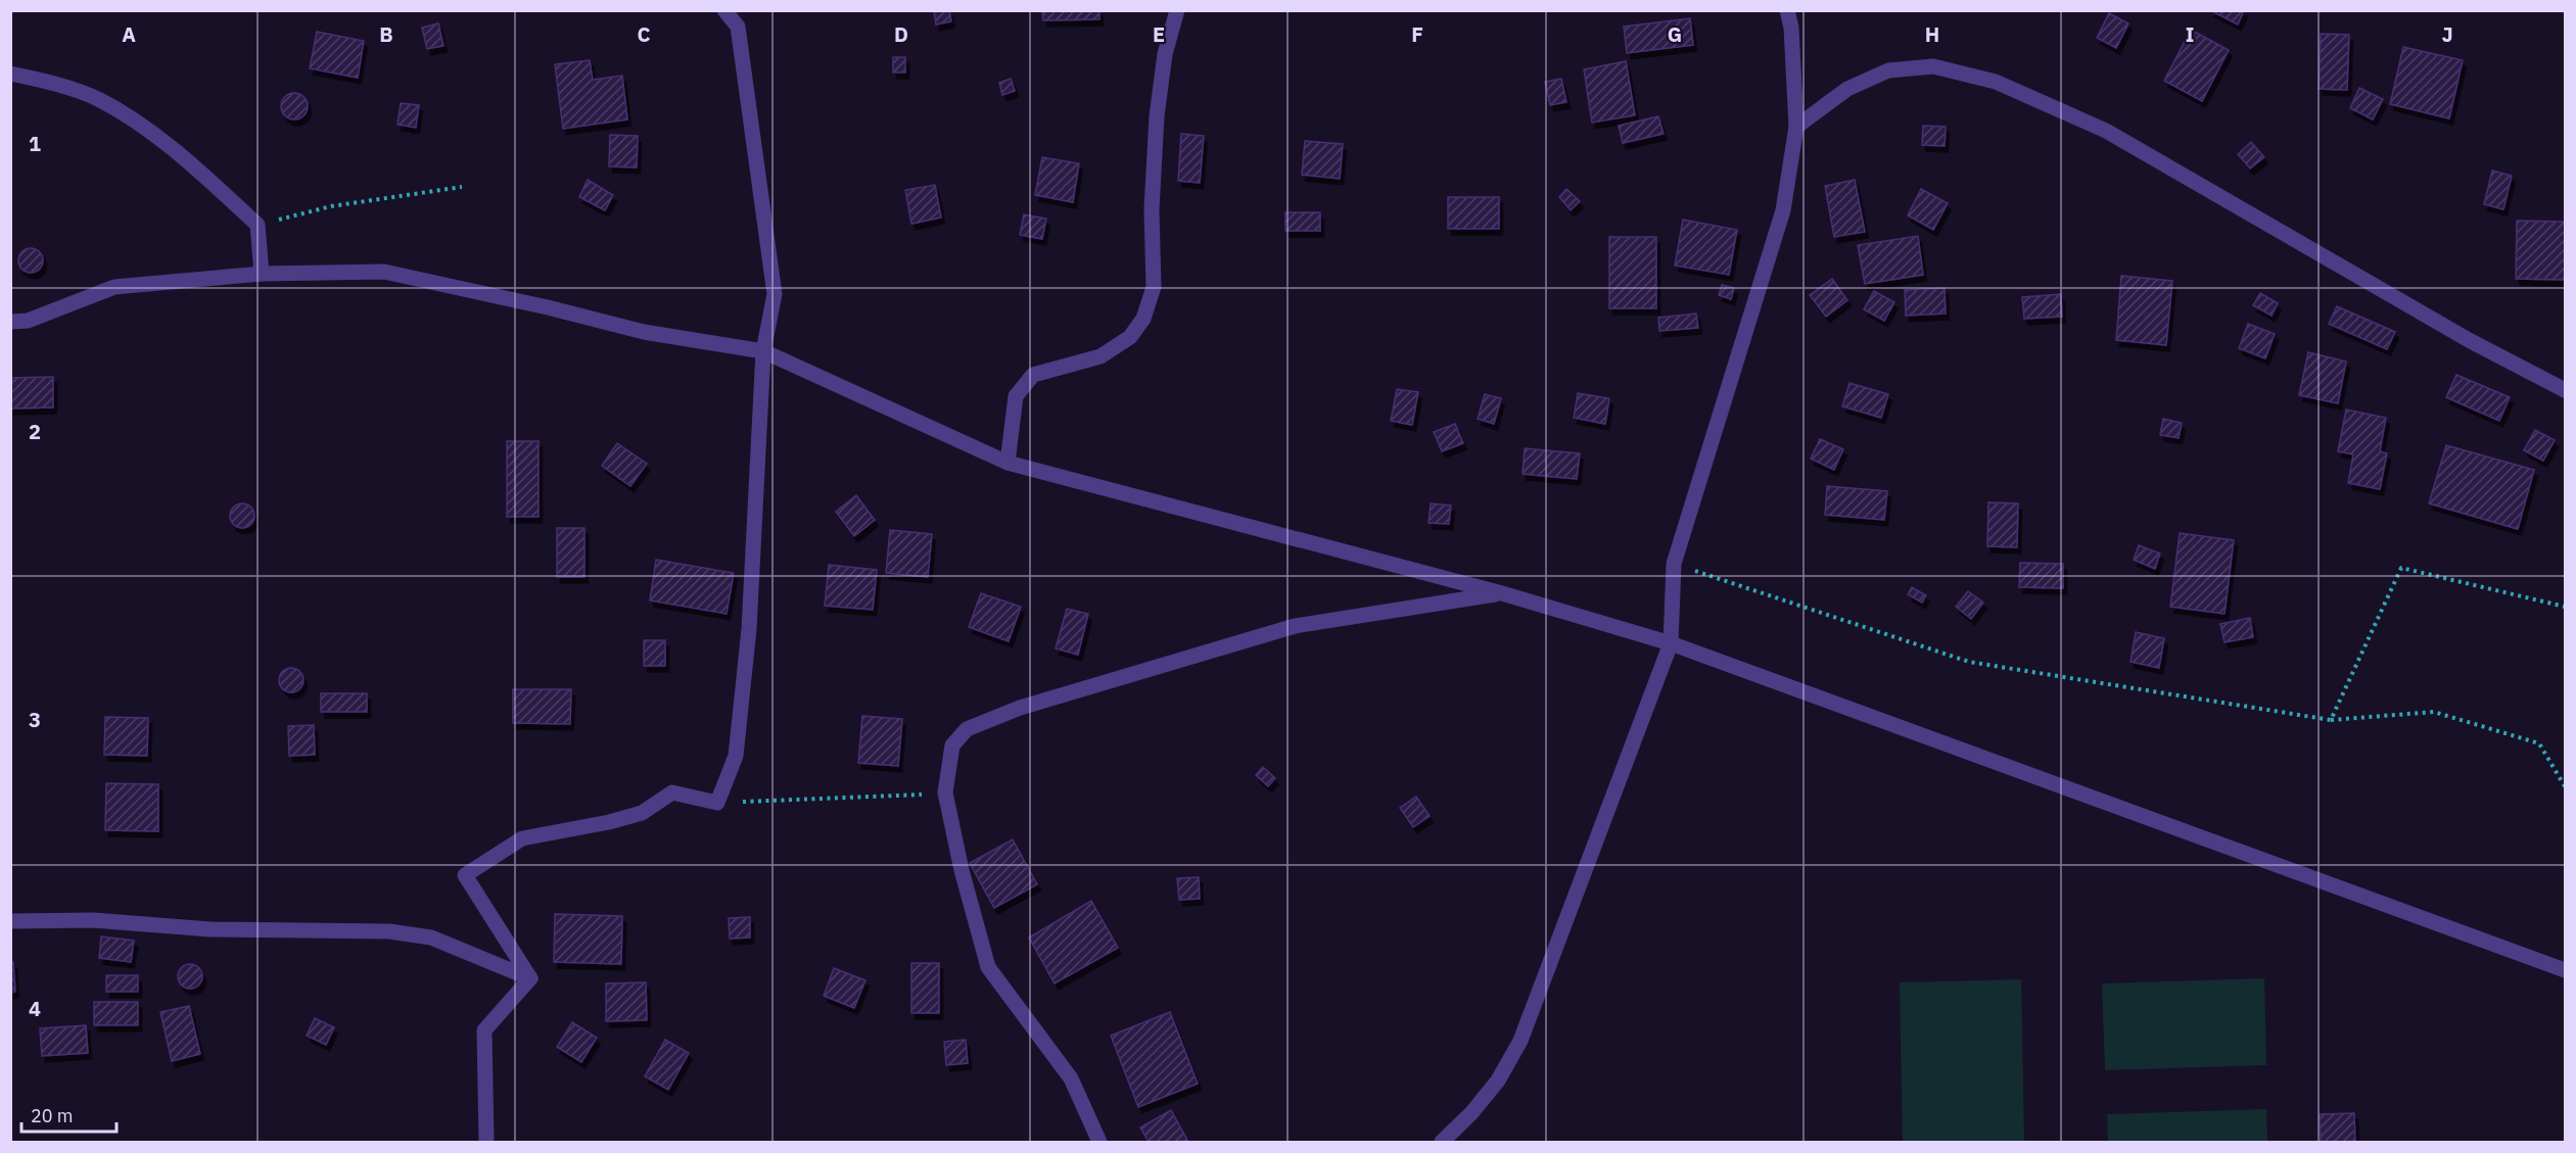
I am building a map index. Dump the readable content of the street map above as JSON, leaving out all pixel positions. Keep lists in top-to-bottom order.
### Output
{
  "scale_bar": "20 m",
  "grid": {
    "columns": [
      "A",
      "B",
      "C",
      "D",
      "E",
      "F",
      "G",
      "H",
      "I",
      "J"
    ],
    "rows": [
      "1",
      "2",
      "3",
      "4"
    ]
  }
}
